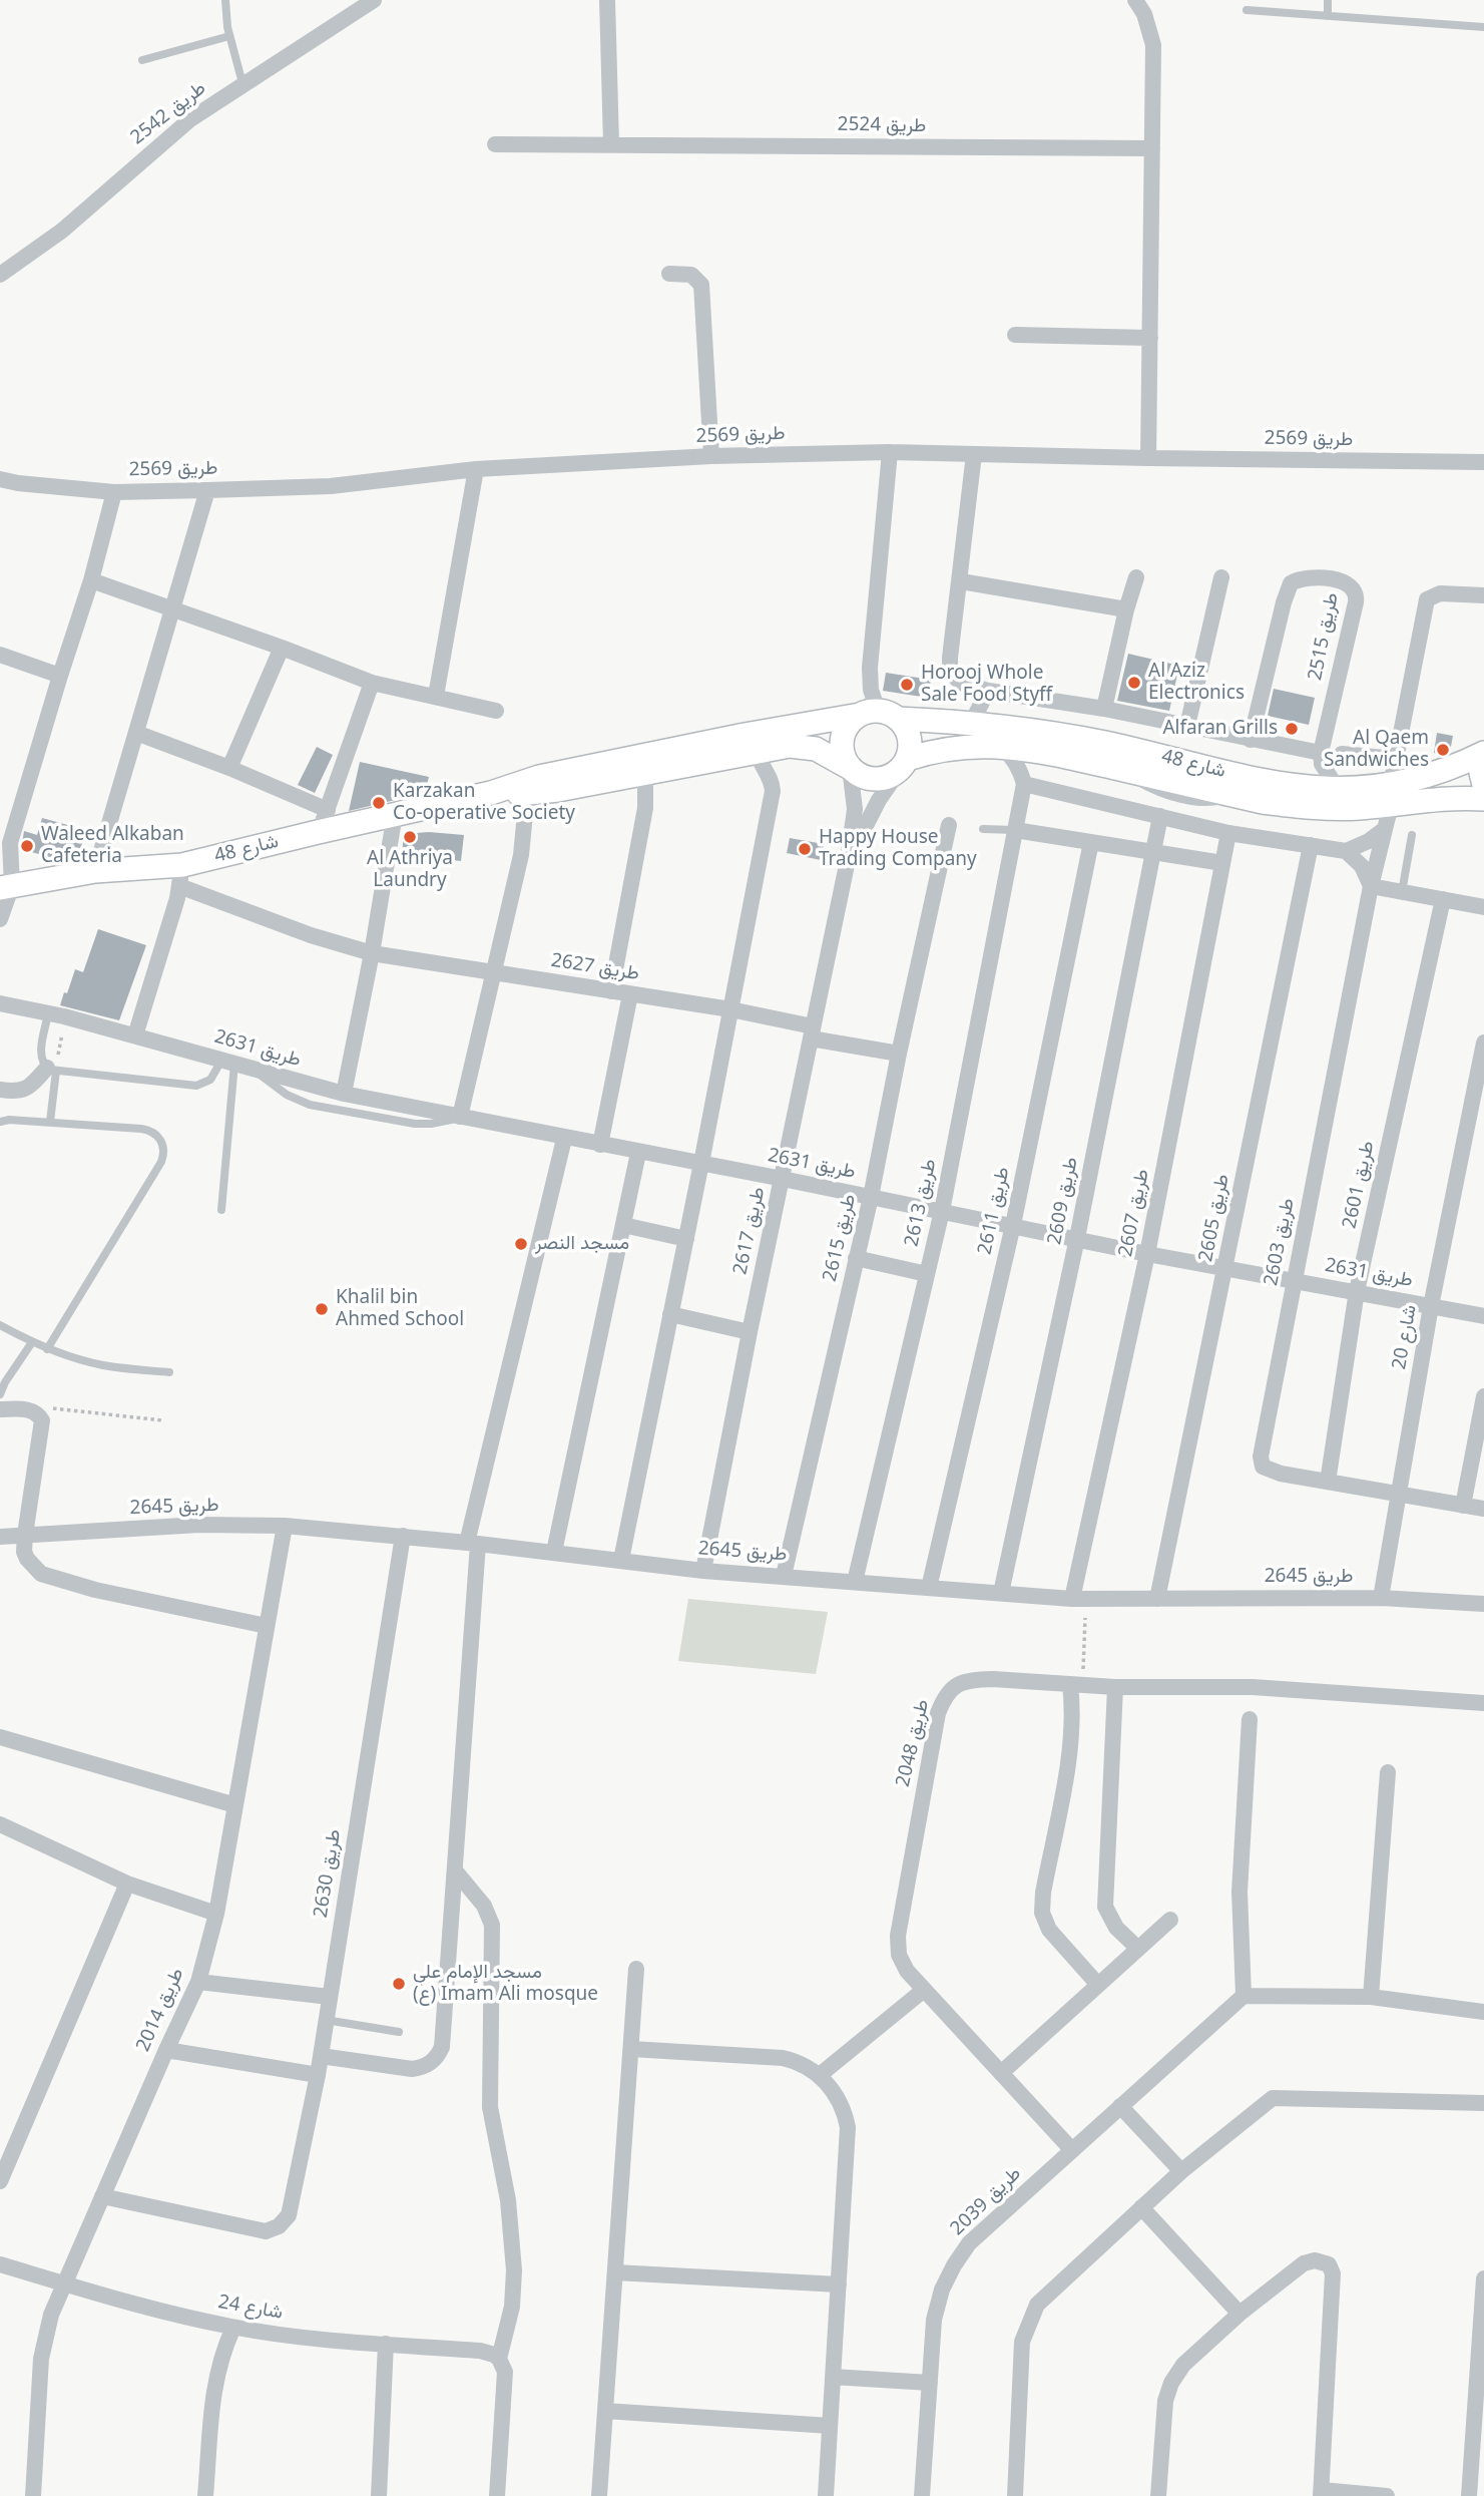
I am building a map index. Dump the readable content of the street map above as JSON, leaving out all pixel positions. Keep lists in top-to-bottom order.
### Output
{
  "streets": {
    "street": [
      "طريق 2542",
      "طريق 2524",
      "طريق 2569",
      "طريق 2515",
      "شارع 48",
      "طريق 2627",
      "طريق 2631",
      "طريق 2601",
      "طريق 2609",
      "طريق 2613",
      "طريق 2611",
      "طريق 2607",
      "طريق 2605",
      "طريق 2617",
      "طريق 2615",
      "طريق 2603",
      "شارع 20",
      "طريق 2645",
      "طريق 2048",
      "طريق 2630",
      "طريق 2014",
      "طريق 2039",
      "شارع 24"
    ]
  },
  "crossings": [
    ["شارع 48", "طريق 2627"],
    ["شارع 48", "طريق 2617"],
    ["شارع 48", "طريق 2603"],
    ["طريق 2627", "طريق 2617"],
    ["طريق 2627", "طريق 2615"],
    ["طريق 2631", "طريق 2601"],
    ["طريق 2631", "طريق 2609"],
    ["طريق 2631", "طريق 2613"],
    ["طريق 2631", "طريق 2611"],
    ["طريق 2631", "طريق 2607"],
    ["طريق 2631", "طريق 2605"],
    ["طريق 2631", "طريق 2617"],
    ["طريق 2631", "طريق 2615"],
    ["طريق 2631", "طريق 2603"],
    ["طريق 2631", "شارع 20"],
    ["طريق 2601", "طريق 2603"],
    ["طريق 2609", "طريق 2645"],
    ["طريق 2613", "طريق 2645"],
    ["طريق 2611", "طريق 2645"],
    ["طريق 2607", "طريق 2645"],
    ["طريق 2605", "طريق 2645"],
    ["طريق 2617", "طريق 2645"],
    ["طريق 2615", "طريق 2645"],
    ["طريق 2603", "شارع 20"],
    ["شارع 20", "طريق 2645"],
    ["طريق 2645", "طريق 2630"],
    ["طريق 2645", "طريق 2014"],
    ["طريق 2048", "طريق 2039"],
    ["طريق 2630", "طريق 2014"],
    ["طريق 2014", "شارع 24"]
  ],
  "places": [
    "Al Aziz Electronics",
    "Horooj Whole Sale Food Styff",
    "Alfaran Grills",
    "Al Qaem Sandwiches",
    "Karzakan Co-operative Society",
    "Al Athriya Laundry",
    "Waleed Alkaban Cafeteria",
    "Happy House Trading Company",
    "مسجد النصر",
    "Khalil bin Ahmed School",
    "مسجد الإمام علي (ع) Imam Ali mosque"
  ]
}
